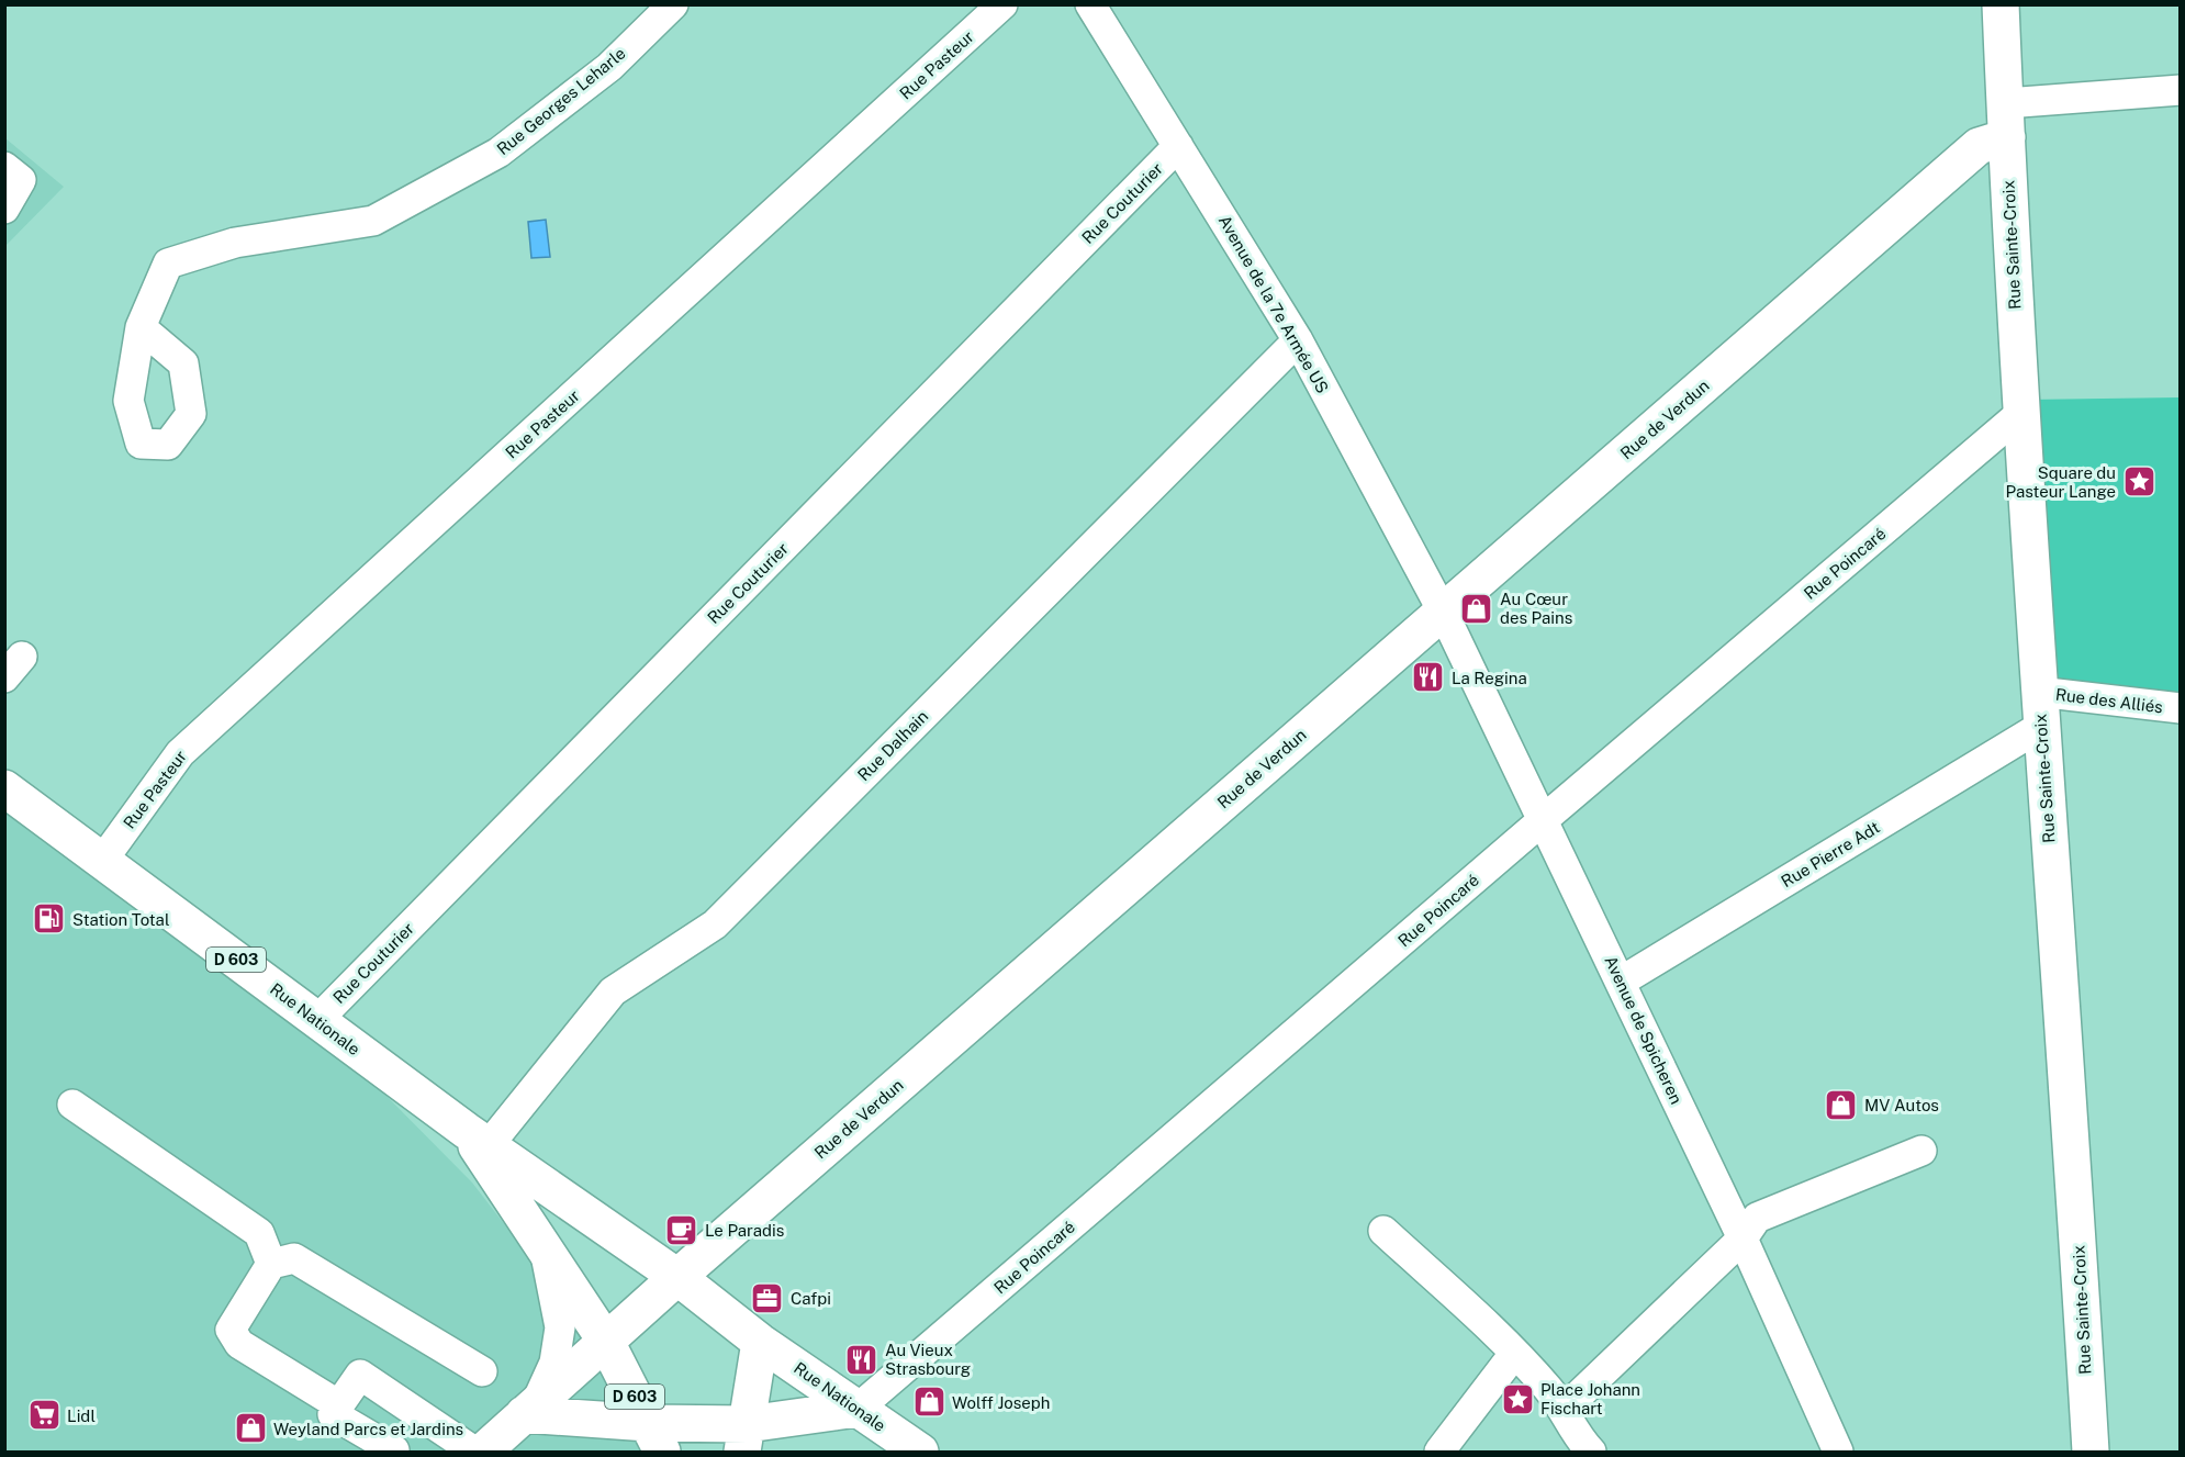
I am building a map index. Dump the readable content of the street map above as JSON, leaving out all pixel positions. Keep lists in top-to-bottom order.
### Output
{
  "streets": {
    "main road": [
      "Rue Sainte-Croix",
      "Rue de Verdun",
      "D 603",
      "Rue Nationale"
    ],
    "street": [
      "Rue Pasteur",
      "Rue Georges Leharle",
      "Rue Couturier",
      "Avenue de la 7e Armée US",
      "Rue Poincaré",
      "Rue des Alliés",
      "Rue Dalhain",
      "Rue Pierre Adt",
      "Avenue de Spicheren"
    ]
  },
  "crossings": [
    ["Rue Pasteur", "Rue Nationale"],
    ["Rue Couturier", "Avenue de la 7e Armée US"],
    ["Rue Couturier", "Rue Nationale"],
    ["Rue Sainte-Croix", "Rue de Verdun"],
    ["Rue Sainte-Croix", "Rue Poincaré"],
    ["Rue Sainte-Croix", "Rue des Alliés"],
    ["Rue Sainte-Croix", "Rue Pierre Adt"],
    ["Avenue de la 7e Armée US", "Rue de Verdun"],
    ["Avenue de la 7e Armée US", "Rue Dalhain"],
    ["Avenue de la 7e Armée US", "Avenue de Spicheren"],
    ["Rue de Verdun", "Rue Nationale"],
    ["Rue de Verdun", "Avenue de Spicheren"],
    ["Rue Poincaré", "Rue Nationale"],
    ["Rue Poincaré", "Avenue de Spicheren"],
    ["Rue des Alliés", "Rue Pierre Adt"],
    ["Rue Dalhain", "Rue Nationale"],
    ["Rue Pierre Adt", "Avenue de Spicheren"]
  ],
  "places": {
    "place": ["Square du Pasteur Lange", "Place Johann Fischart"],
    "shop": [
      "Au Cœur des Pains",
      "MV Autos",
      "Wolff Joseph",
      "Weyland Parcs et Jardins"
    ],
    "restaurant": ["La Regina", "Au Vieux Strasbourg"],
    "fuel station": ["Station Total"],
    "cafe": ["Le Paradis"],
    "office": ["Cafpi"],
    "supermarket": ["Lidl"]
  }
}
